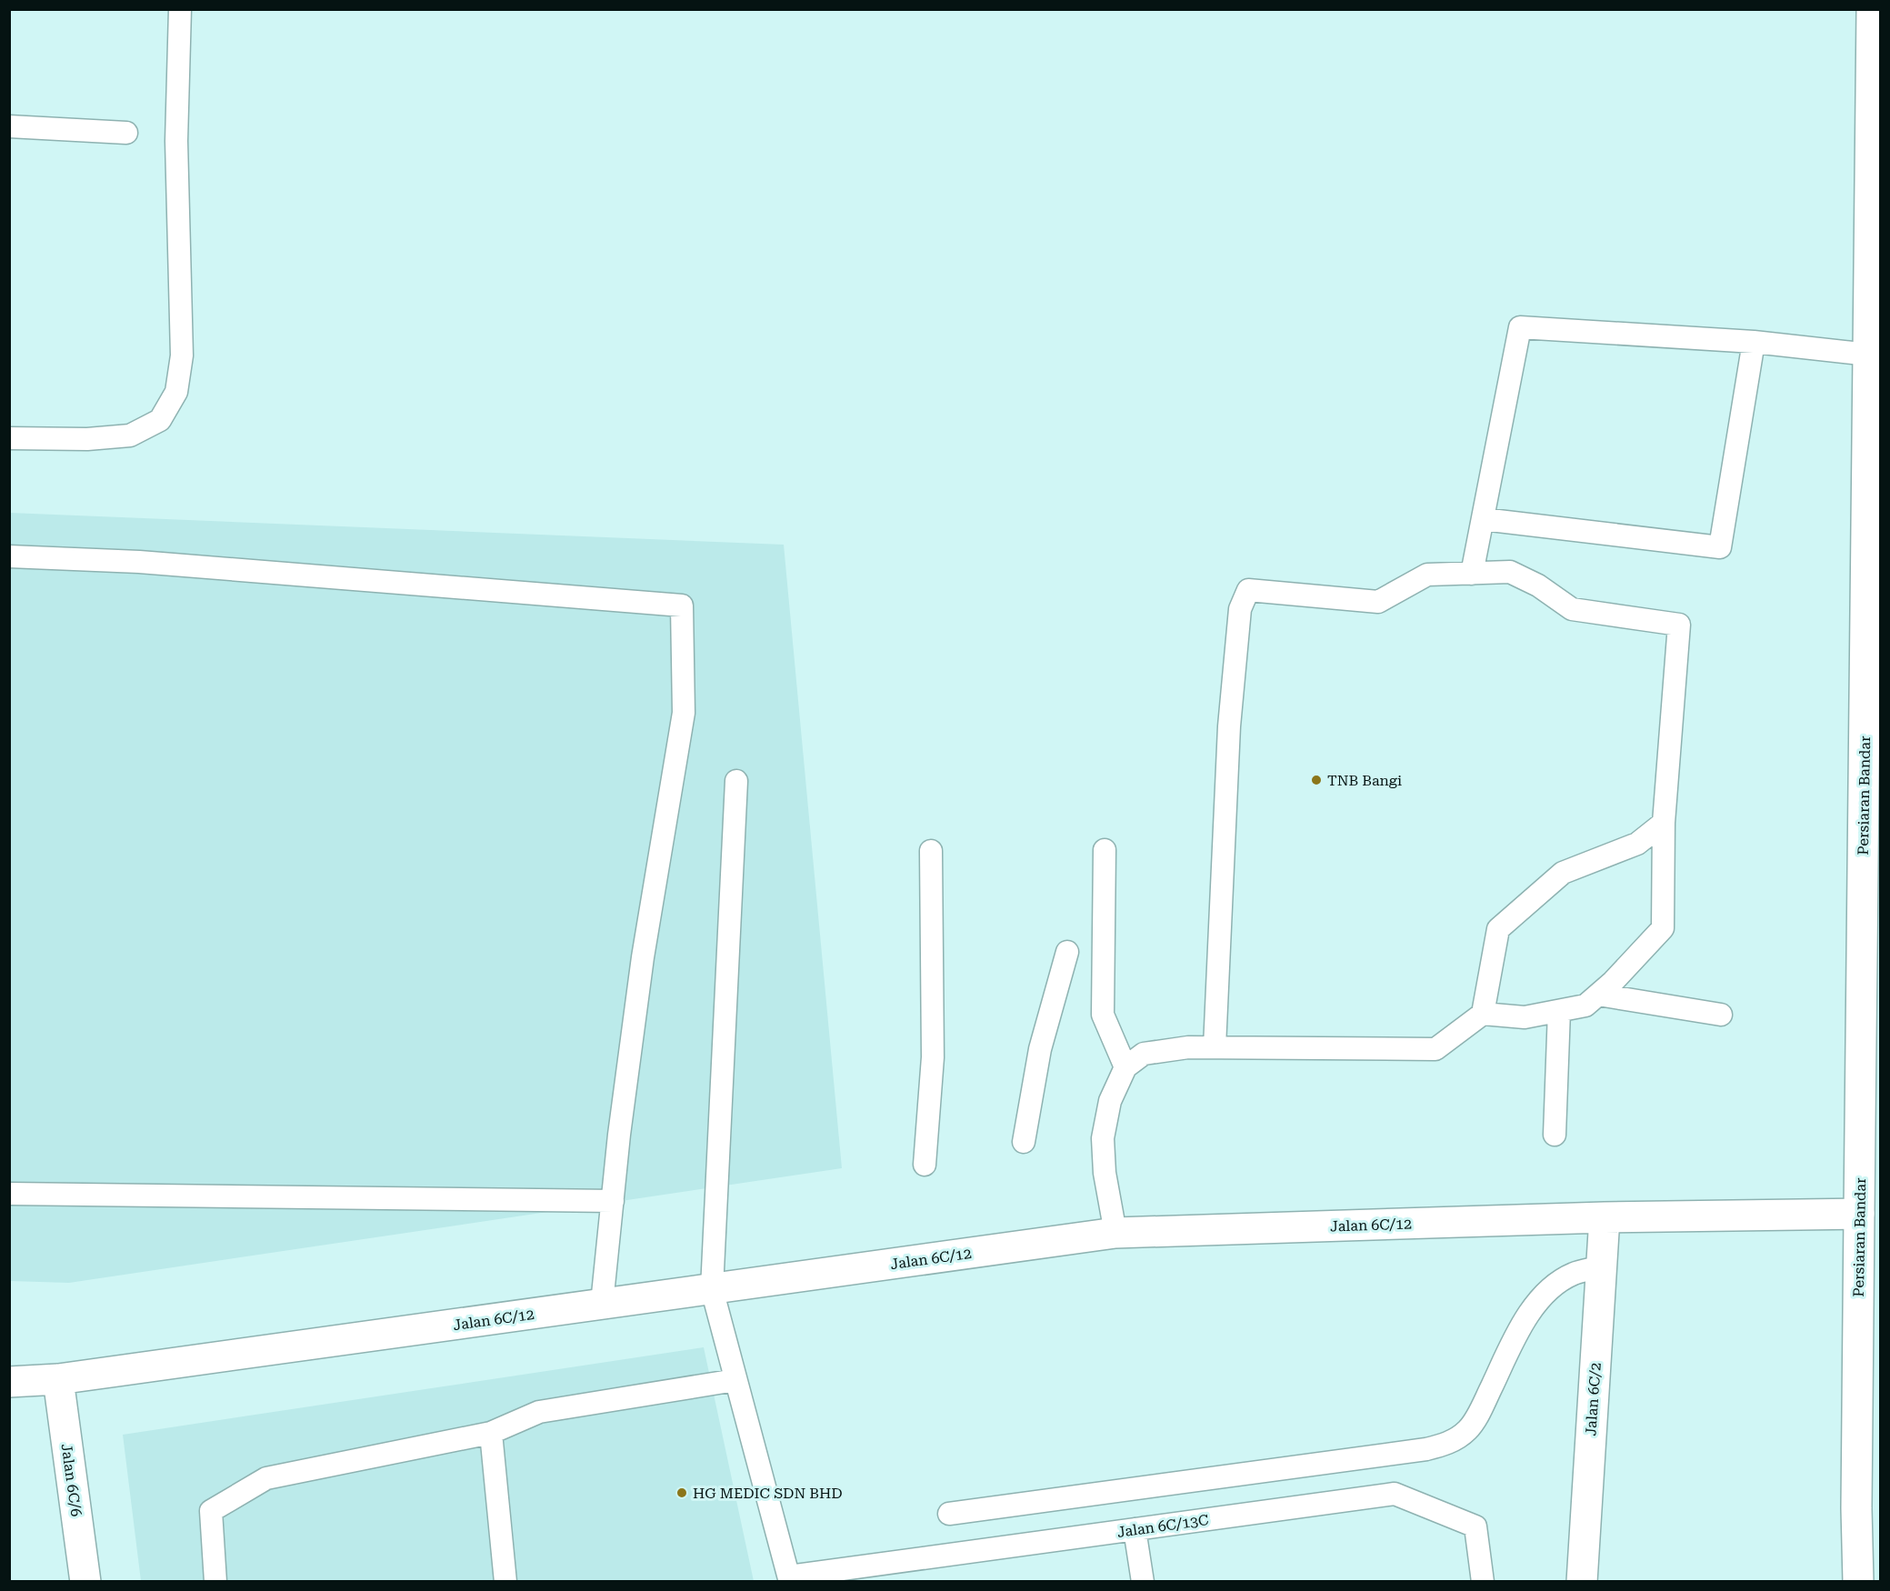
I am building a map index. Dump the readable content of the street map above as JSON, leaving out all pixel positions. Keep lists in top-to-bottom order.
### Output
{
  "streets": {
    "street": [
      "Persiaran Bandar",
      "Jalan 6C/12",
      "Jalan 6C/2",
      "Jalan 6C/6"
    ],
    "lane": ["Jalan 6C/13C"]
  },
  "crossings": [
    ["Persiaran Bandar", "Jalan 6C/12"],
    ["Jalan 6C/12", "Jalan 6C/2"],
    ["Jalan 6C/12", "Jalan 6C/6"]
  ],
  "places": ["TNB Bangi", "HG MEDIC SDN BHD"]
}
